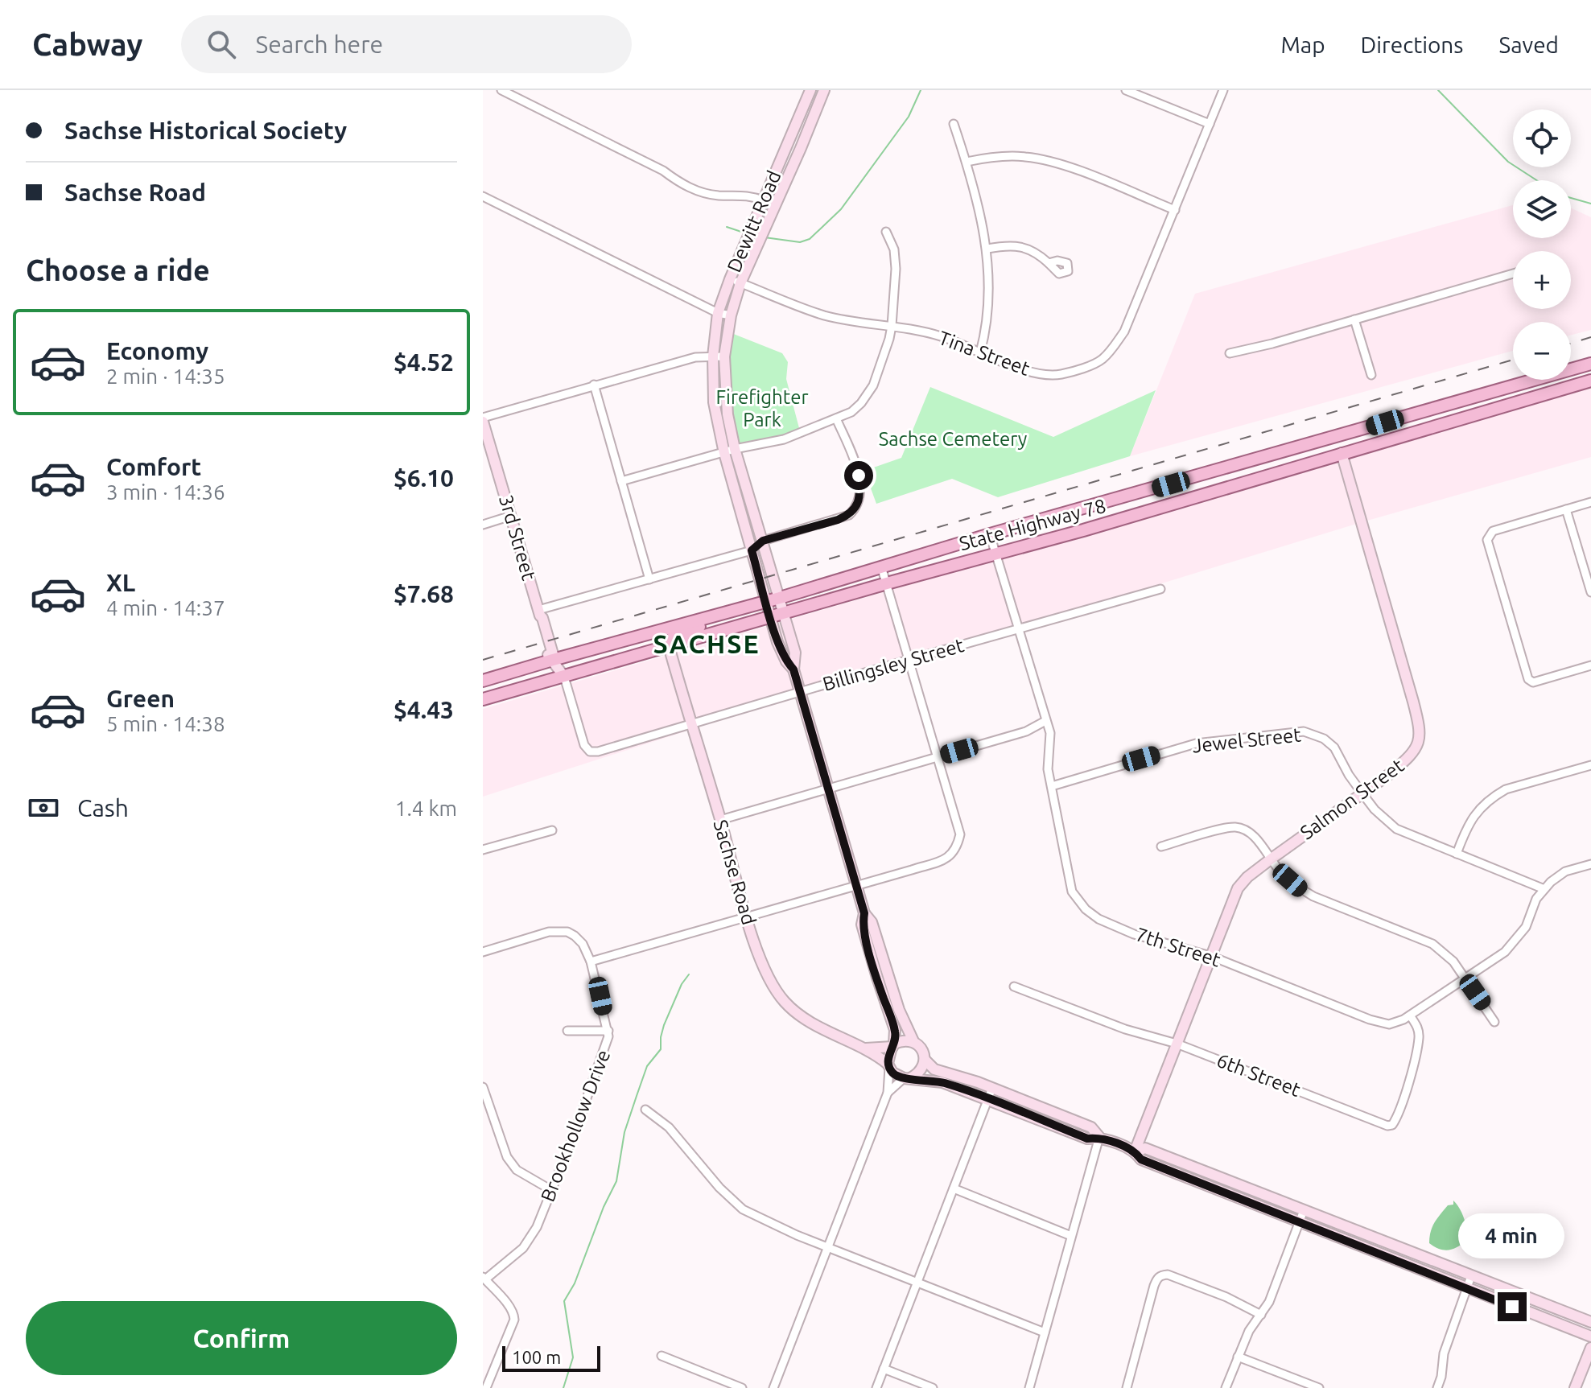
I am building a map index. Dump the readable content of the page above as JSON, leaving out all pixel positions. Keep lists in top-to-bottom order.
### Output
{
  "streets": {
    "main road": [
      "Dewitt Road",
      "State Highway 78",
      "3rd Street",
      "Salmon Street",
      "Sachse Road"
    ],
    "street": [
      "Tina Street",
      "Billingsley Street",
      "Jewel Street",
      "7th Street",
      "6th Street",
      "Brookhollow Drive"
    ]
  },
  "crossings": [
    ["Dewitt Road", "Tina Street"],
    ["State Highway 78", "3rd Street"],
    ["State Highway 78", "Salmon Street"],
    ["State Highway 78", "Sachse Road"],
    ["State Highway 78", "7th Street"],
    ["3rd Street", "Billingsley Street"],
    ["Billingsley Street", "Sachse Road"],
    ["Billingsley Street", "7th Street"],
    ["Jewel Street", "Salmon Street"],
    ["Jewel Street", "7th Street"],
    ["Salmon Street", "7th Street"],
    ["Salmon Street", "6th Street"],
    ["7th Street", "6th Street"]
  ],
  "districts": ["SACHSE"],
  "parks": ["Firefighter Park", "Sachse Cemetery"],
  "scale_bar": "100 m",
  "page": {
    "header": "Cabway",
    "search": "Search here",
    "nav": ["Map", "Directions", "Saved"],
    "banner": ["Sachse Historical Society", "Sachse Road"],
    "map_buttons": ["+", "−"],
    "heading": "Choose a ride",
    "list": [
      {
        "name": "Economy",
        "note": "2 min · 14:35",
        "value": "$4.52"
      },
      {
        "name": "Comfort",
        "note": "3 min · 14:36",
        "value": "$6.10"
      },
      {
        "name": "XL",
        "note": "4 min · 14:37",
        "value": "$7.68"
      },
      {
        "name": "Green",
        "note": "5 min · 14:38",
        "value": "$4.43"
      }
    ],
    "pay": ["Cash", "1.4 km"],
    "bubble": "4 min",
    "buttons": "Confirm",
    "scale": "100 m"
  }
}
